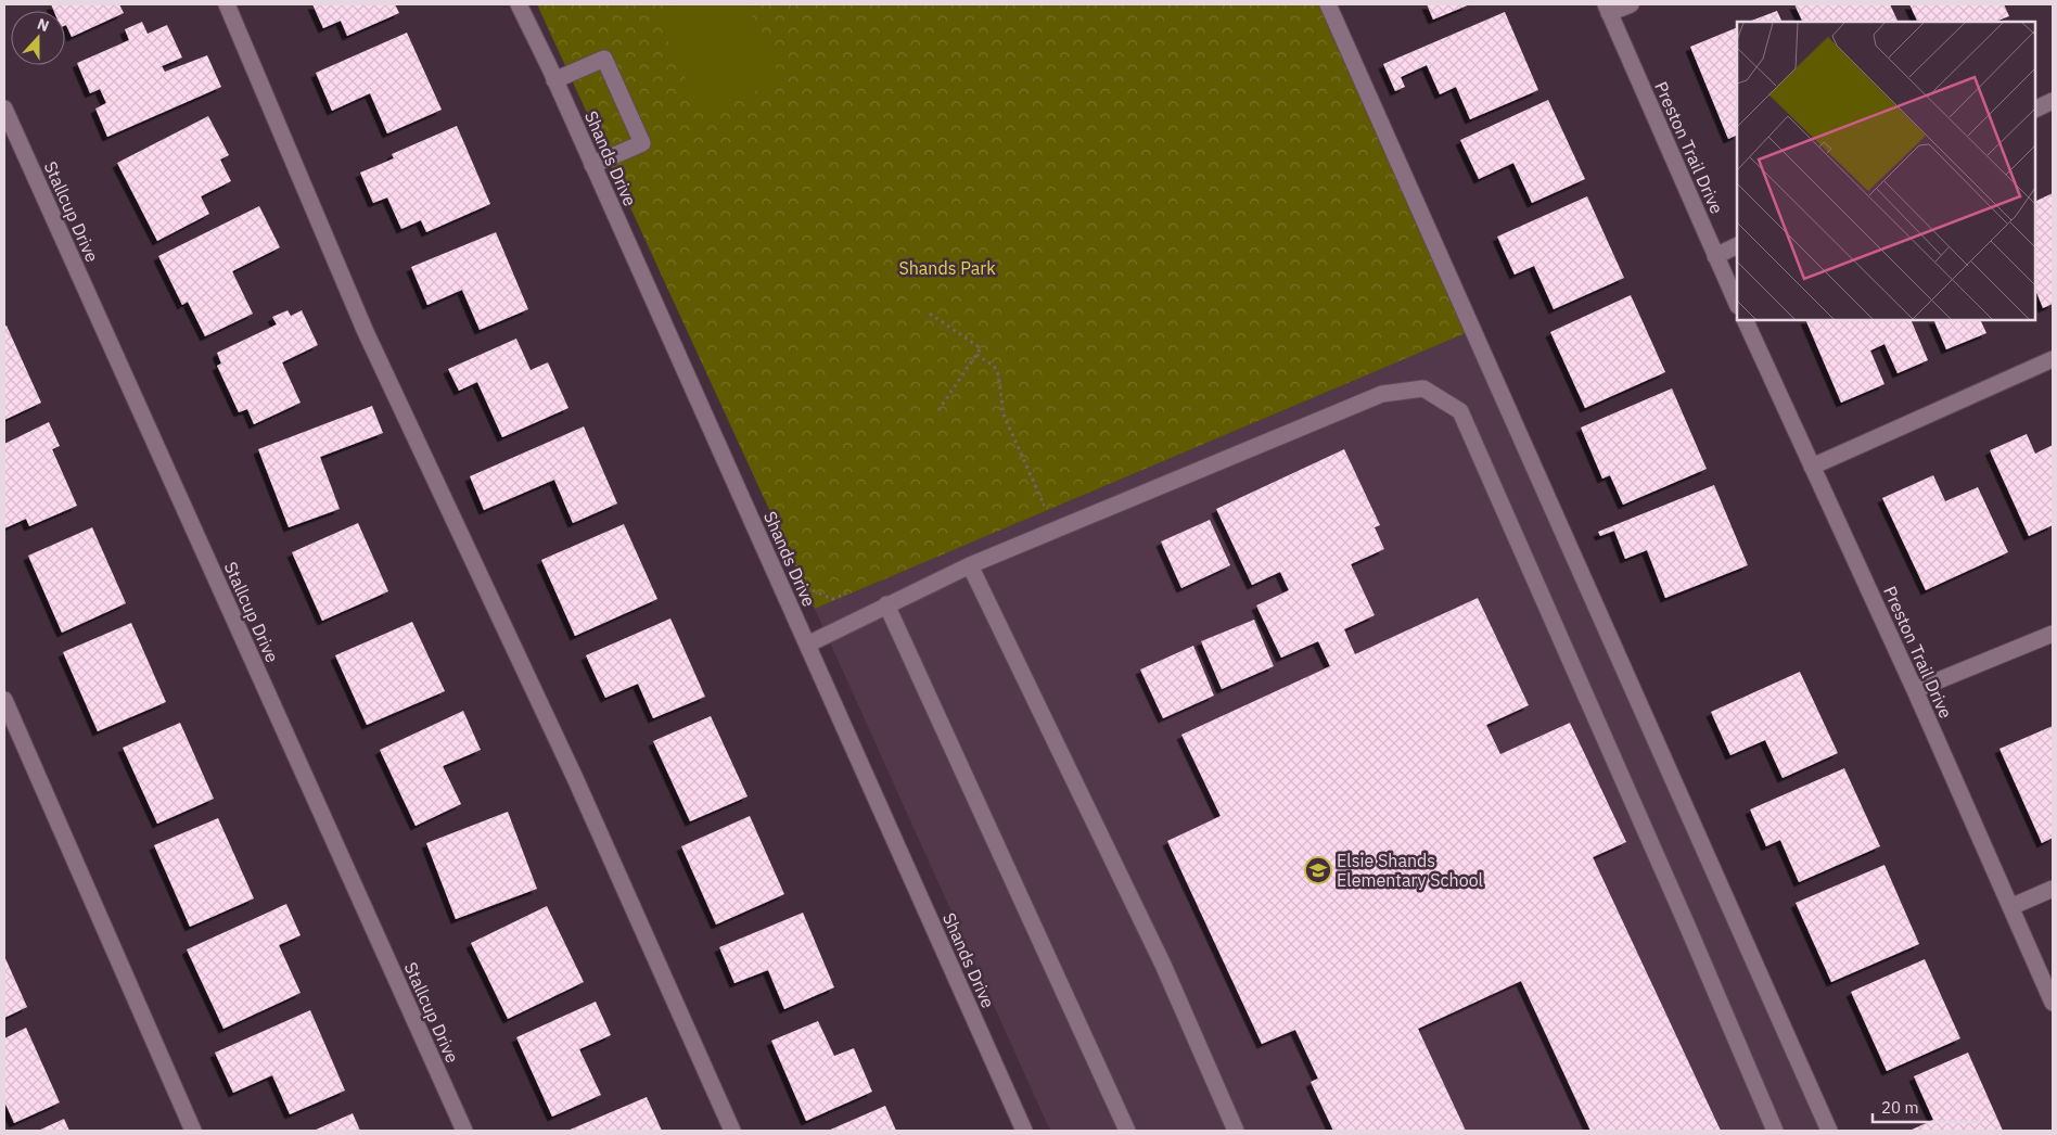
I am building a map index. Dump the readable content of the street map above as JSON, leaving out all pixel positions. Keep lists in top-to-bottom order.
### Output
{
  "streets": {
    "street": ["Preston Trail Drive", "Shands Drive", "Stallcup Drive"]
  },
  "parks": ["Shands Park"],
  "places": {
    "school or university": ["Elsie Shands Elementary School"]
  },
  "scale_bar": "20 m",
  "north": "top"
}
